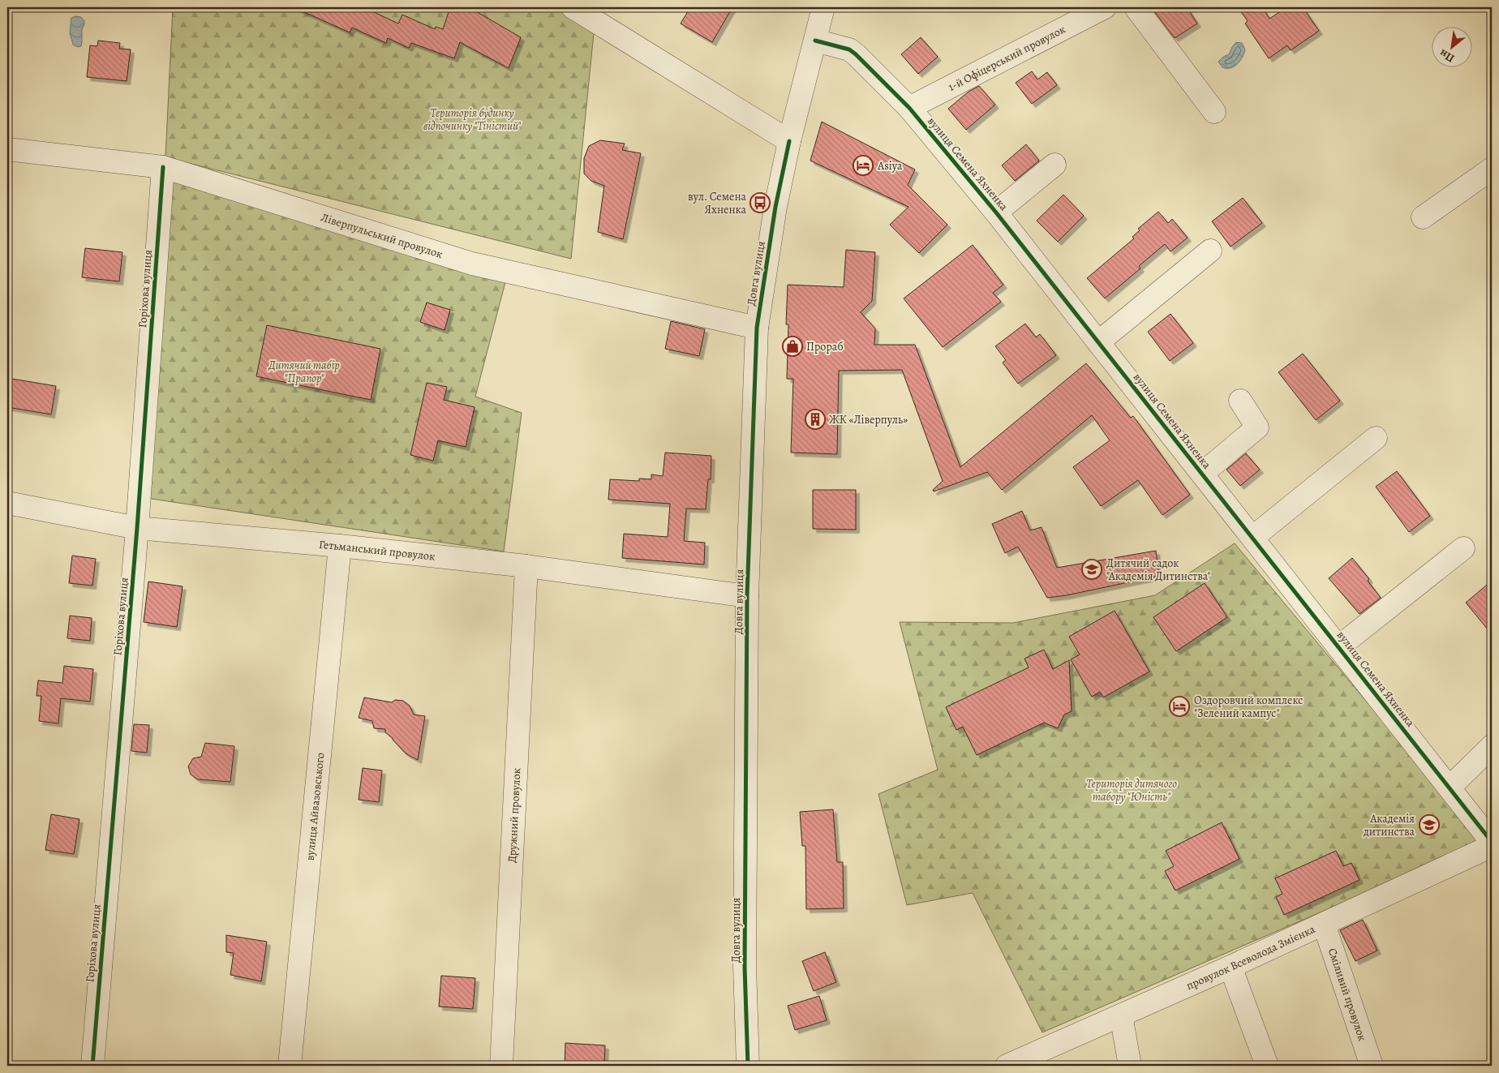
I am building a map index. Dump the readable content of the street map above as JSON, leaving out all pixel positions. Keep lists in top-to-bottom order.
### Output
{
  "streets": {
    "street": [
      "1-й Офіцерський провулок",
      "вулиця Семена Яхненка",
      "Ліверпульський провулок",
      "Довга вулиця",
      "Горіхова вулиця",
      "Гетьманський провулок",
      "вулиця Айвазовського",
      "Дружний провулок",
      "провулок Всеволода Змієнка",
      "Сміливий провулок"
    ]
  },
  "crossings": [
    ["1-й Офіцерський провулок", "вулиця Семена Яхненка"],
    ["вулиця Семена Яхненка", "Довга вулиця"],
    ["Ліверпульський провулок", "Довга вулиця"],
    ["Ліверпульський провулок", "Горіхова вулиця"],
    ["Довга вулиця", "Гетьманський провулок"],
    ["Горіхова вулиця", "Гетьманський провулок"],
    ["Гетьманський провулок", "вулиця Айвазовського"],
    ["Гетьманський провулок", "Дружний провулок"],
    ["провулок Всеволода Змієнка", "Сміливий провулок"]
  ],
  "parks": ["Територія будинку відпочинку \"Тіністий\"", "Дитячий табір \"Прапор\"", "Територія дитячого табору \"Юність\""],
  "places": {
    "hotel": ["Asiya", "Оздоровчий комплекс \"Зелений кампус\""],
    "bus stop": ["вул. Семена Яхненка"],
    "shop": ["Прораб"],
    "building": ["ЖК «Ліверпуль»"],
    "school or university": ["Дитячий садок \"Академія Дитинства\"", "Академія дитинства"]
  },
  "north": "bottom left"
}
